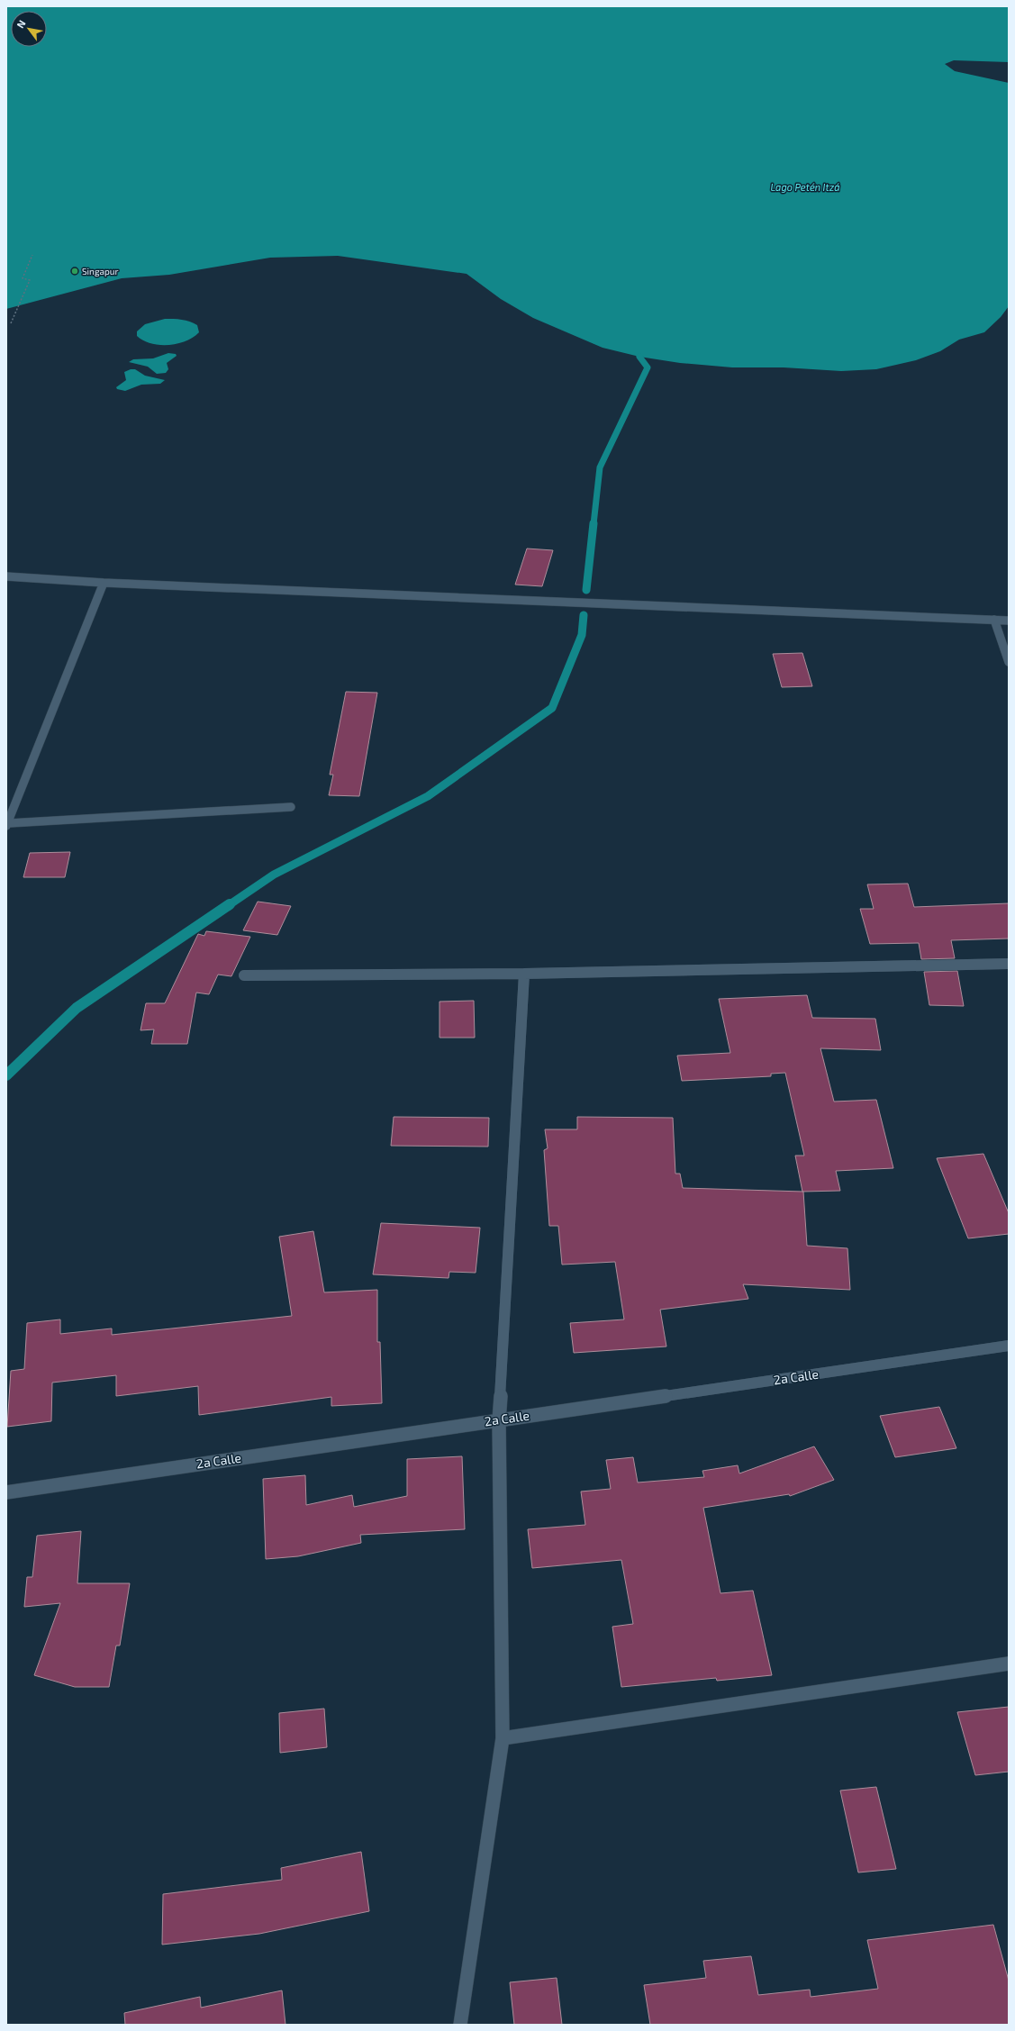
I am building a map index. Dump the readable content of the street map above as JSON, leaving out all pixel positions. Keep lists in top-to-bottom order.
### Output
{
  "streets": {
    "street": ["2a Calle"]
  },
  "water": ["Lago Petén Itzá"],
  "places": ["Singapur"],
  "north": "top left"
}
